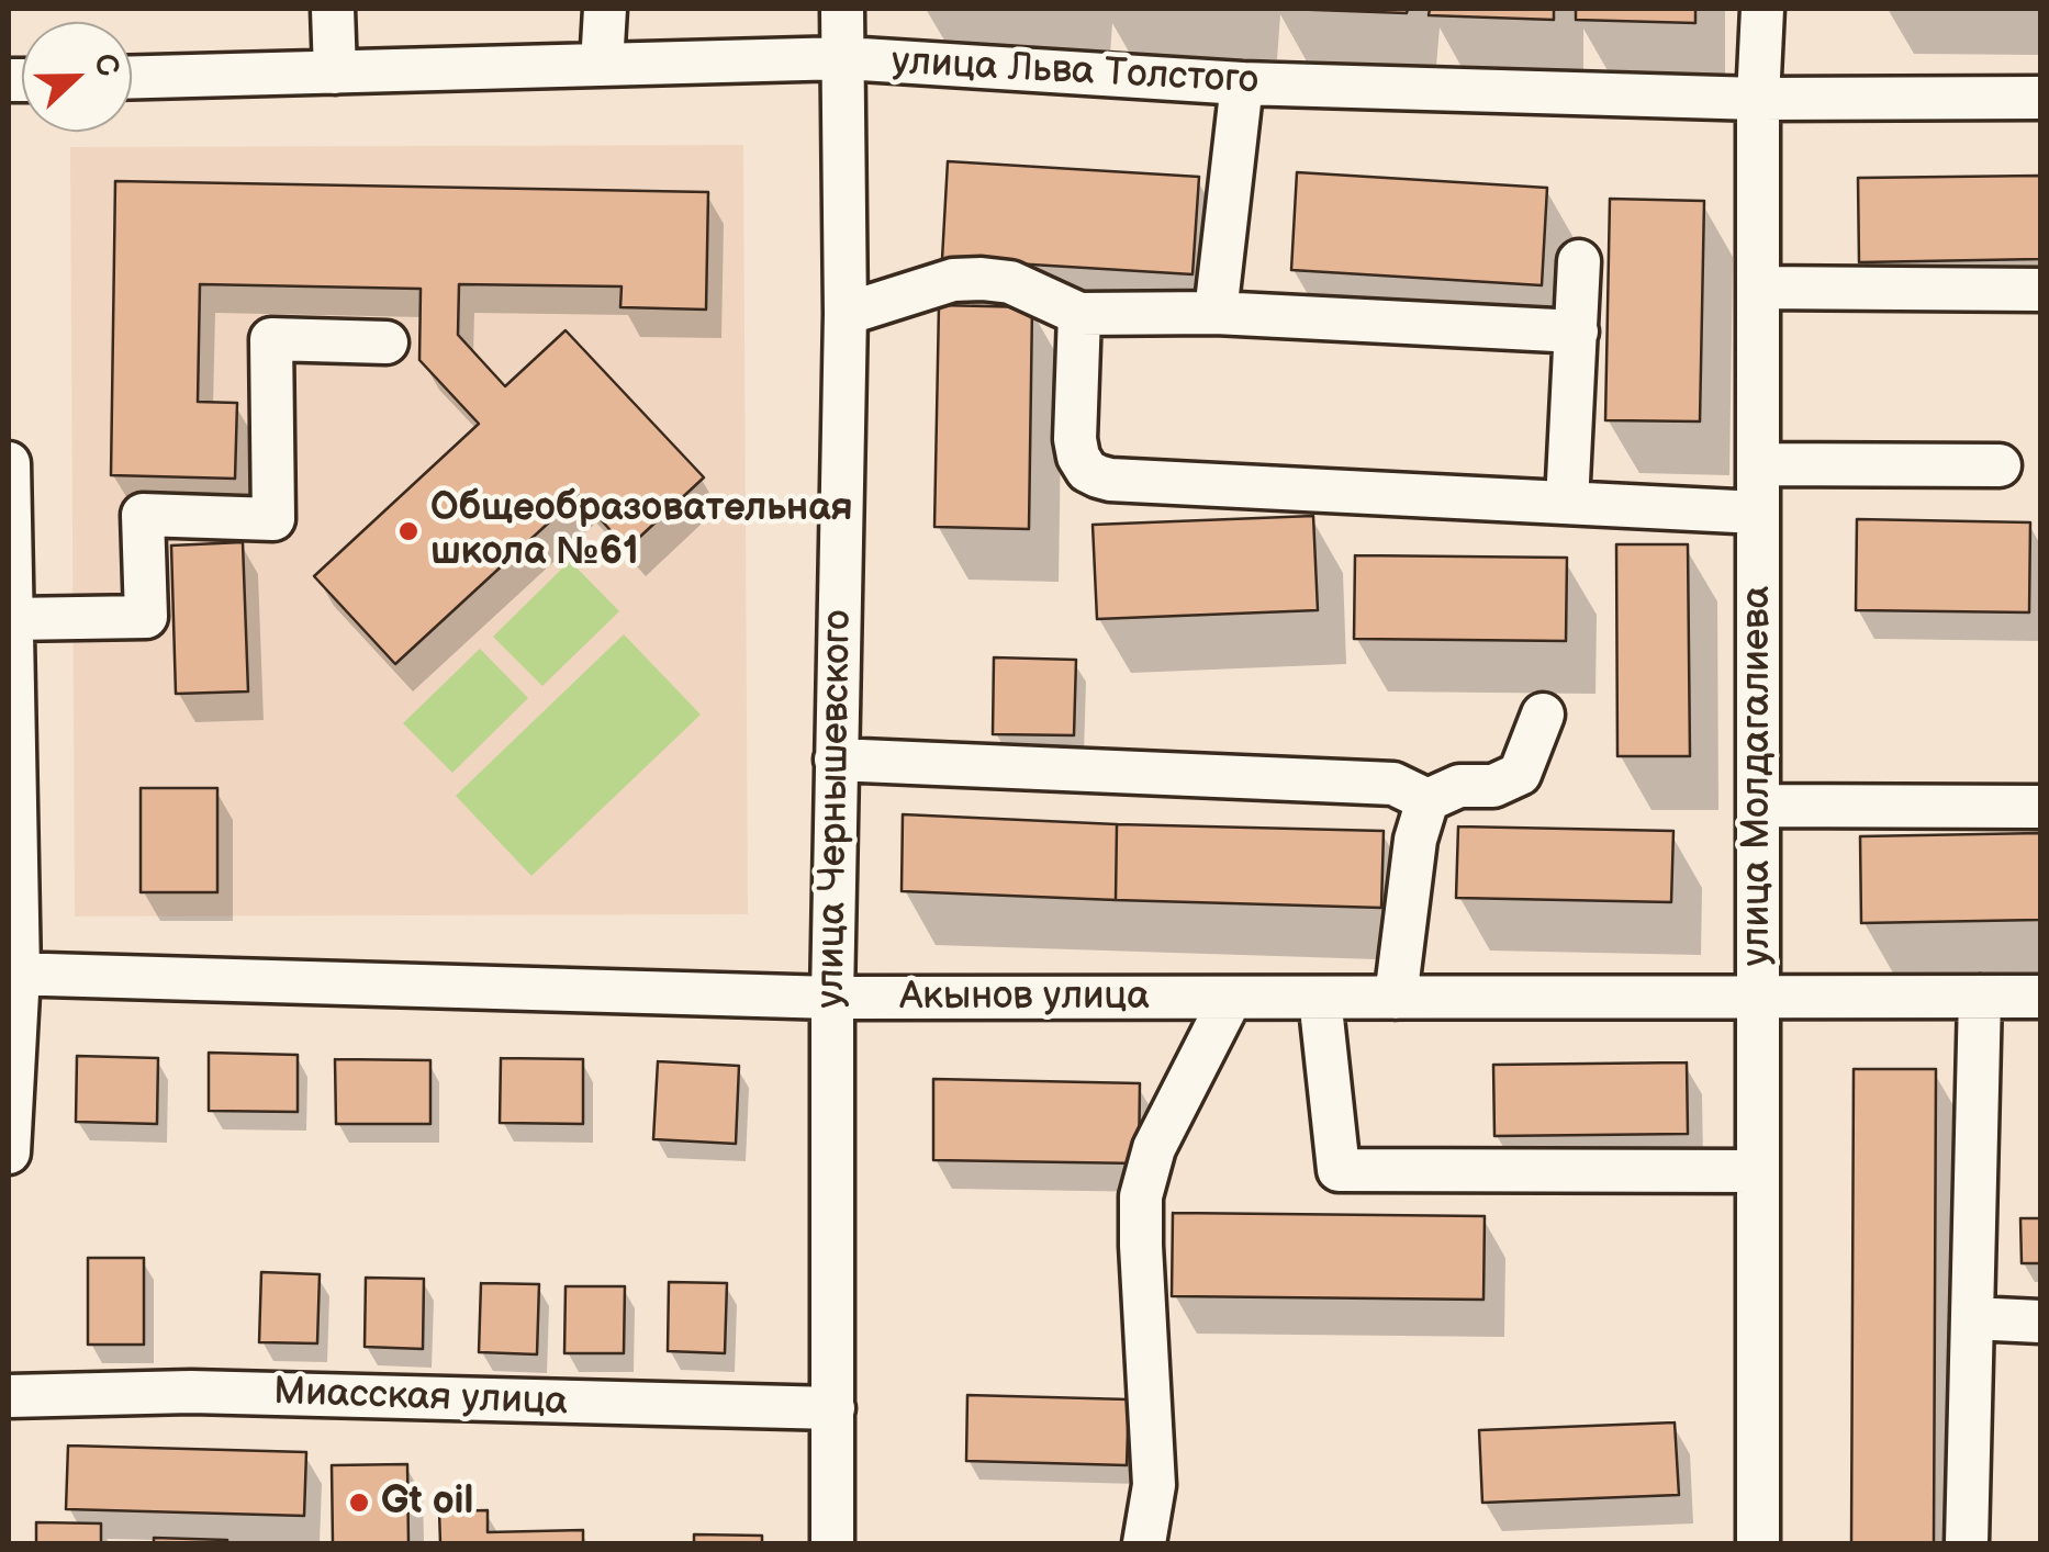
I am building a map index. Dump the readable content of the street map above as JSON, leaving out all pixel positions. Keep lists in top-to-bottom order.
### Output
{
  "streets": {
    "street": [
      "улица Льва Толстого",
      "улица Молдагалиева",
      "улица Чернышевского",
      "Акынов улица",
      "Миасская улица"
    ]
  },
  "crossings": [
    ["улица Льва Толстого", "улица Молдагалиева"],
    ["улица Льва Толстого", "улица Чернышевского"],
    ["улица Молдагалиева", "Акынов улица"],
    ["улица Чернышевского", "Акынов улица"],
    ["улица Чернышевского", "Миасская улица"]
  ],
  "places": ["Общеобразовательная школа №61", "Gt oil"],
  "north": "right"
}
